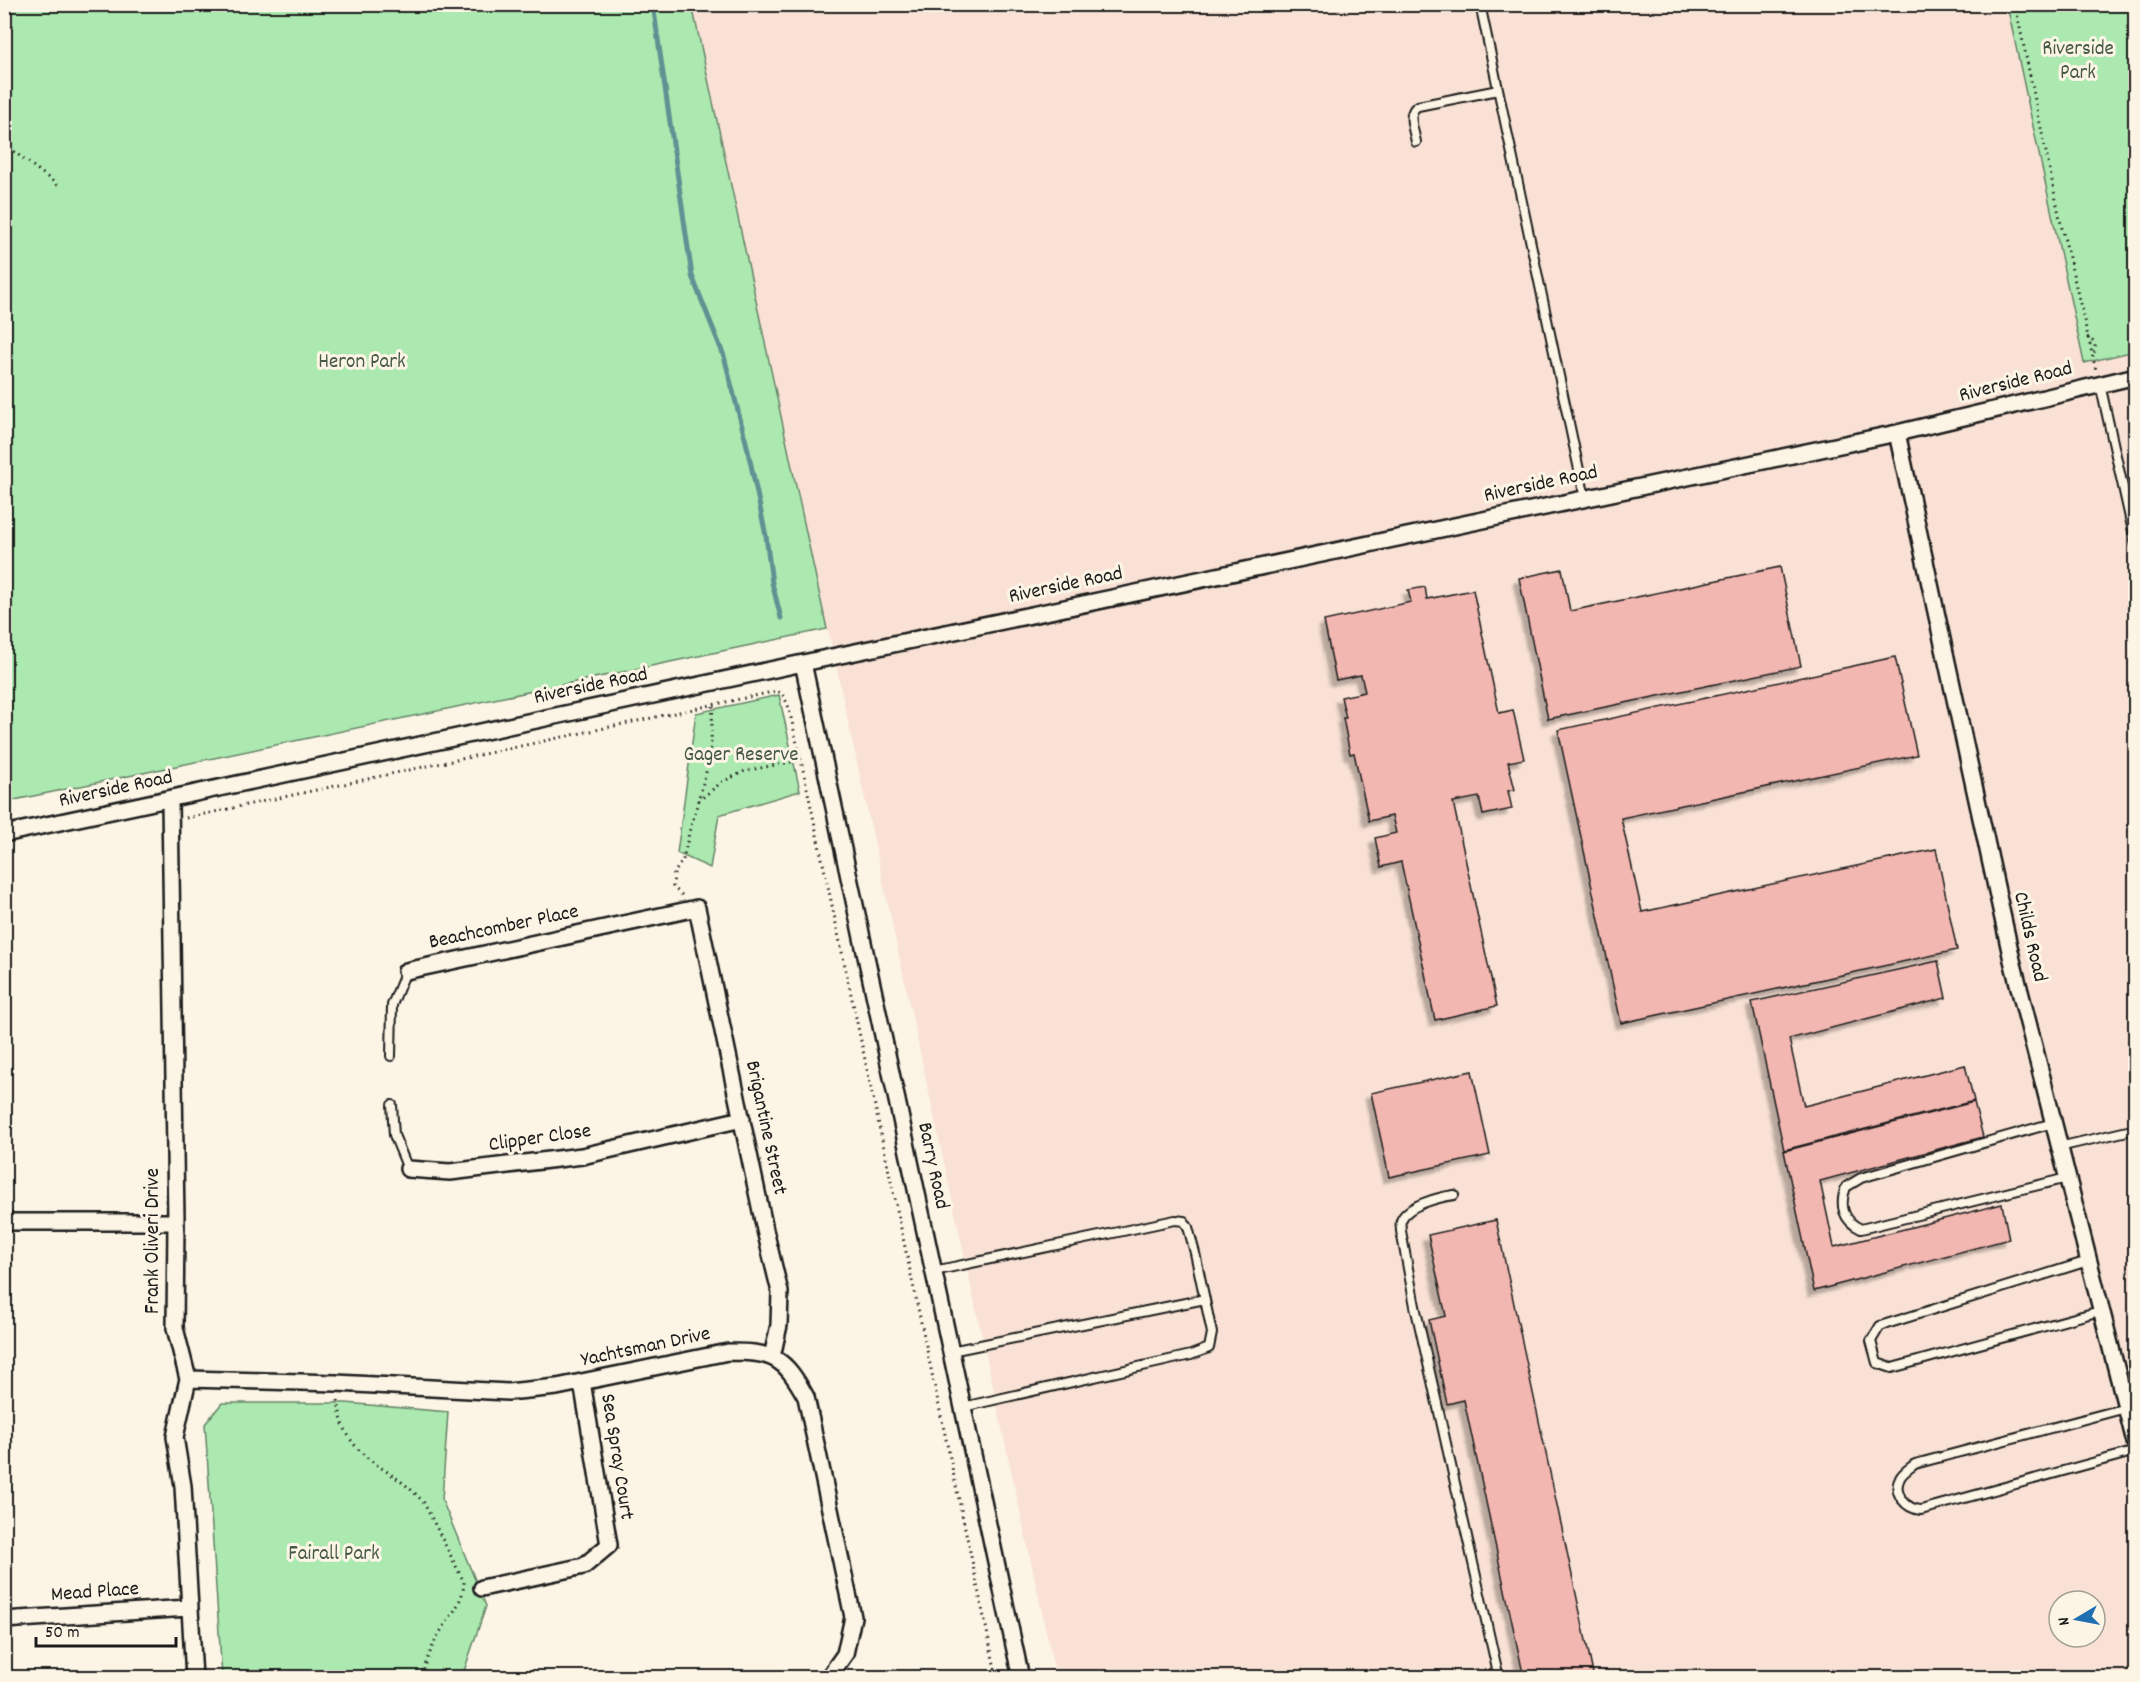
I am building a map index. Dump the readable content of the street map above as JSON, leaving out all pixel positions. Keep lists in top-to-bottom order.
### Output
{
  "streets": {
    "street": [
      "Riverside Road",
      "Beachcomber Place",
      "Childs Road",
      "Brigantine Street",
      "Clipper Close",
      "Barry Road",
      "Frank Oliveri Drive",
      "Yachtsman Drive",
      "Sea Spray Court",
      "Mead Place"
    ]
  },
  "crossings": [
    ["Riverside Road", "Childs Road"],
    ["Riverside Road", "Barry Road"],
    ["Riverside Road", "Frank Oliveri Drive"],
    ["Beachcomber Place", "Brigantine Street"],
    ["Brigantine Street", "Clipper Close"],
    ["Brigantine Street", "Yachtsman Drive"],
    ["Frank Oliveri Drive", "Yachtsman Drive"],
    ["Frank Oliveri Drive", "Mead Place"],
    ["Yachtsman Drive", "Sea Spray Court"]
  ],
  "parks": [
    "Riverside Park",
    "Heron Park",
    "Gager Reserve",
    "Fairall Park"
  ],
  "scale_bar": "50 m",
  "north": "left"
}
